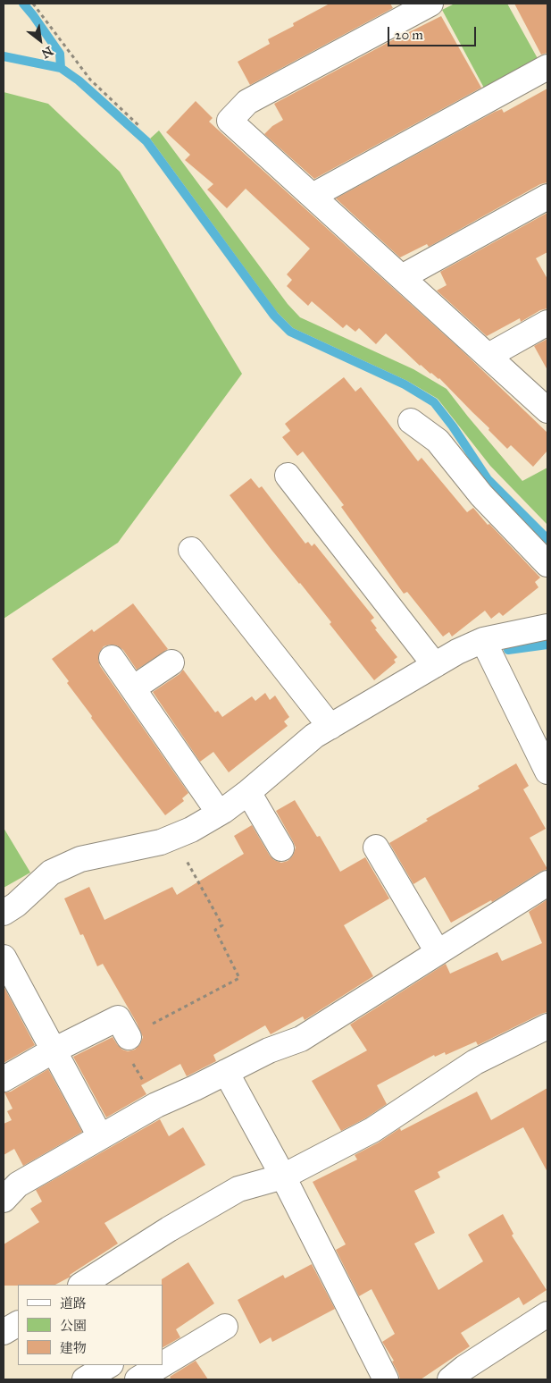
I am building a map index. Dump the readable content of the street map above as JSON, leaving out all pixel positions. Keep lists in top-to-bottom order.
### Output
{
  "legend": ["道路", "公園", "建物"],
  "scale_bar": "20 m",
  "north": "bottom right"
}
